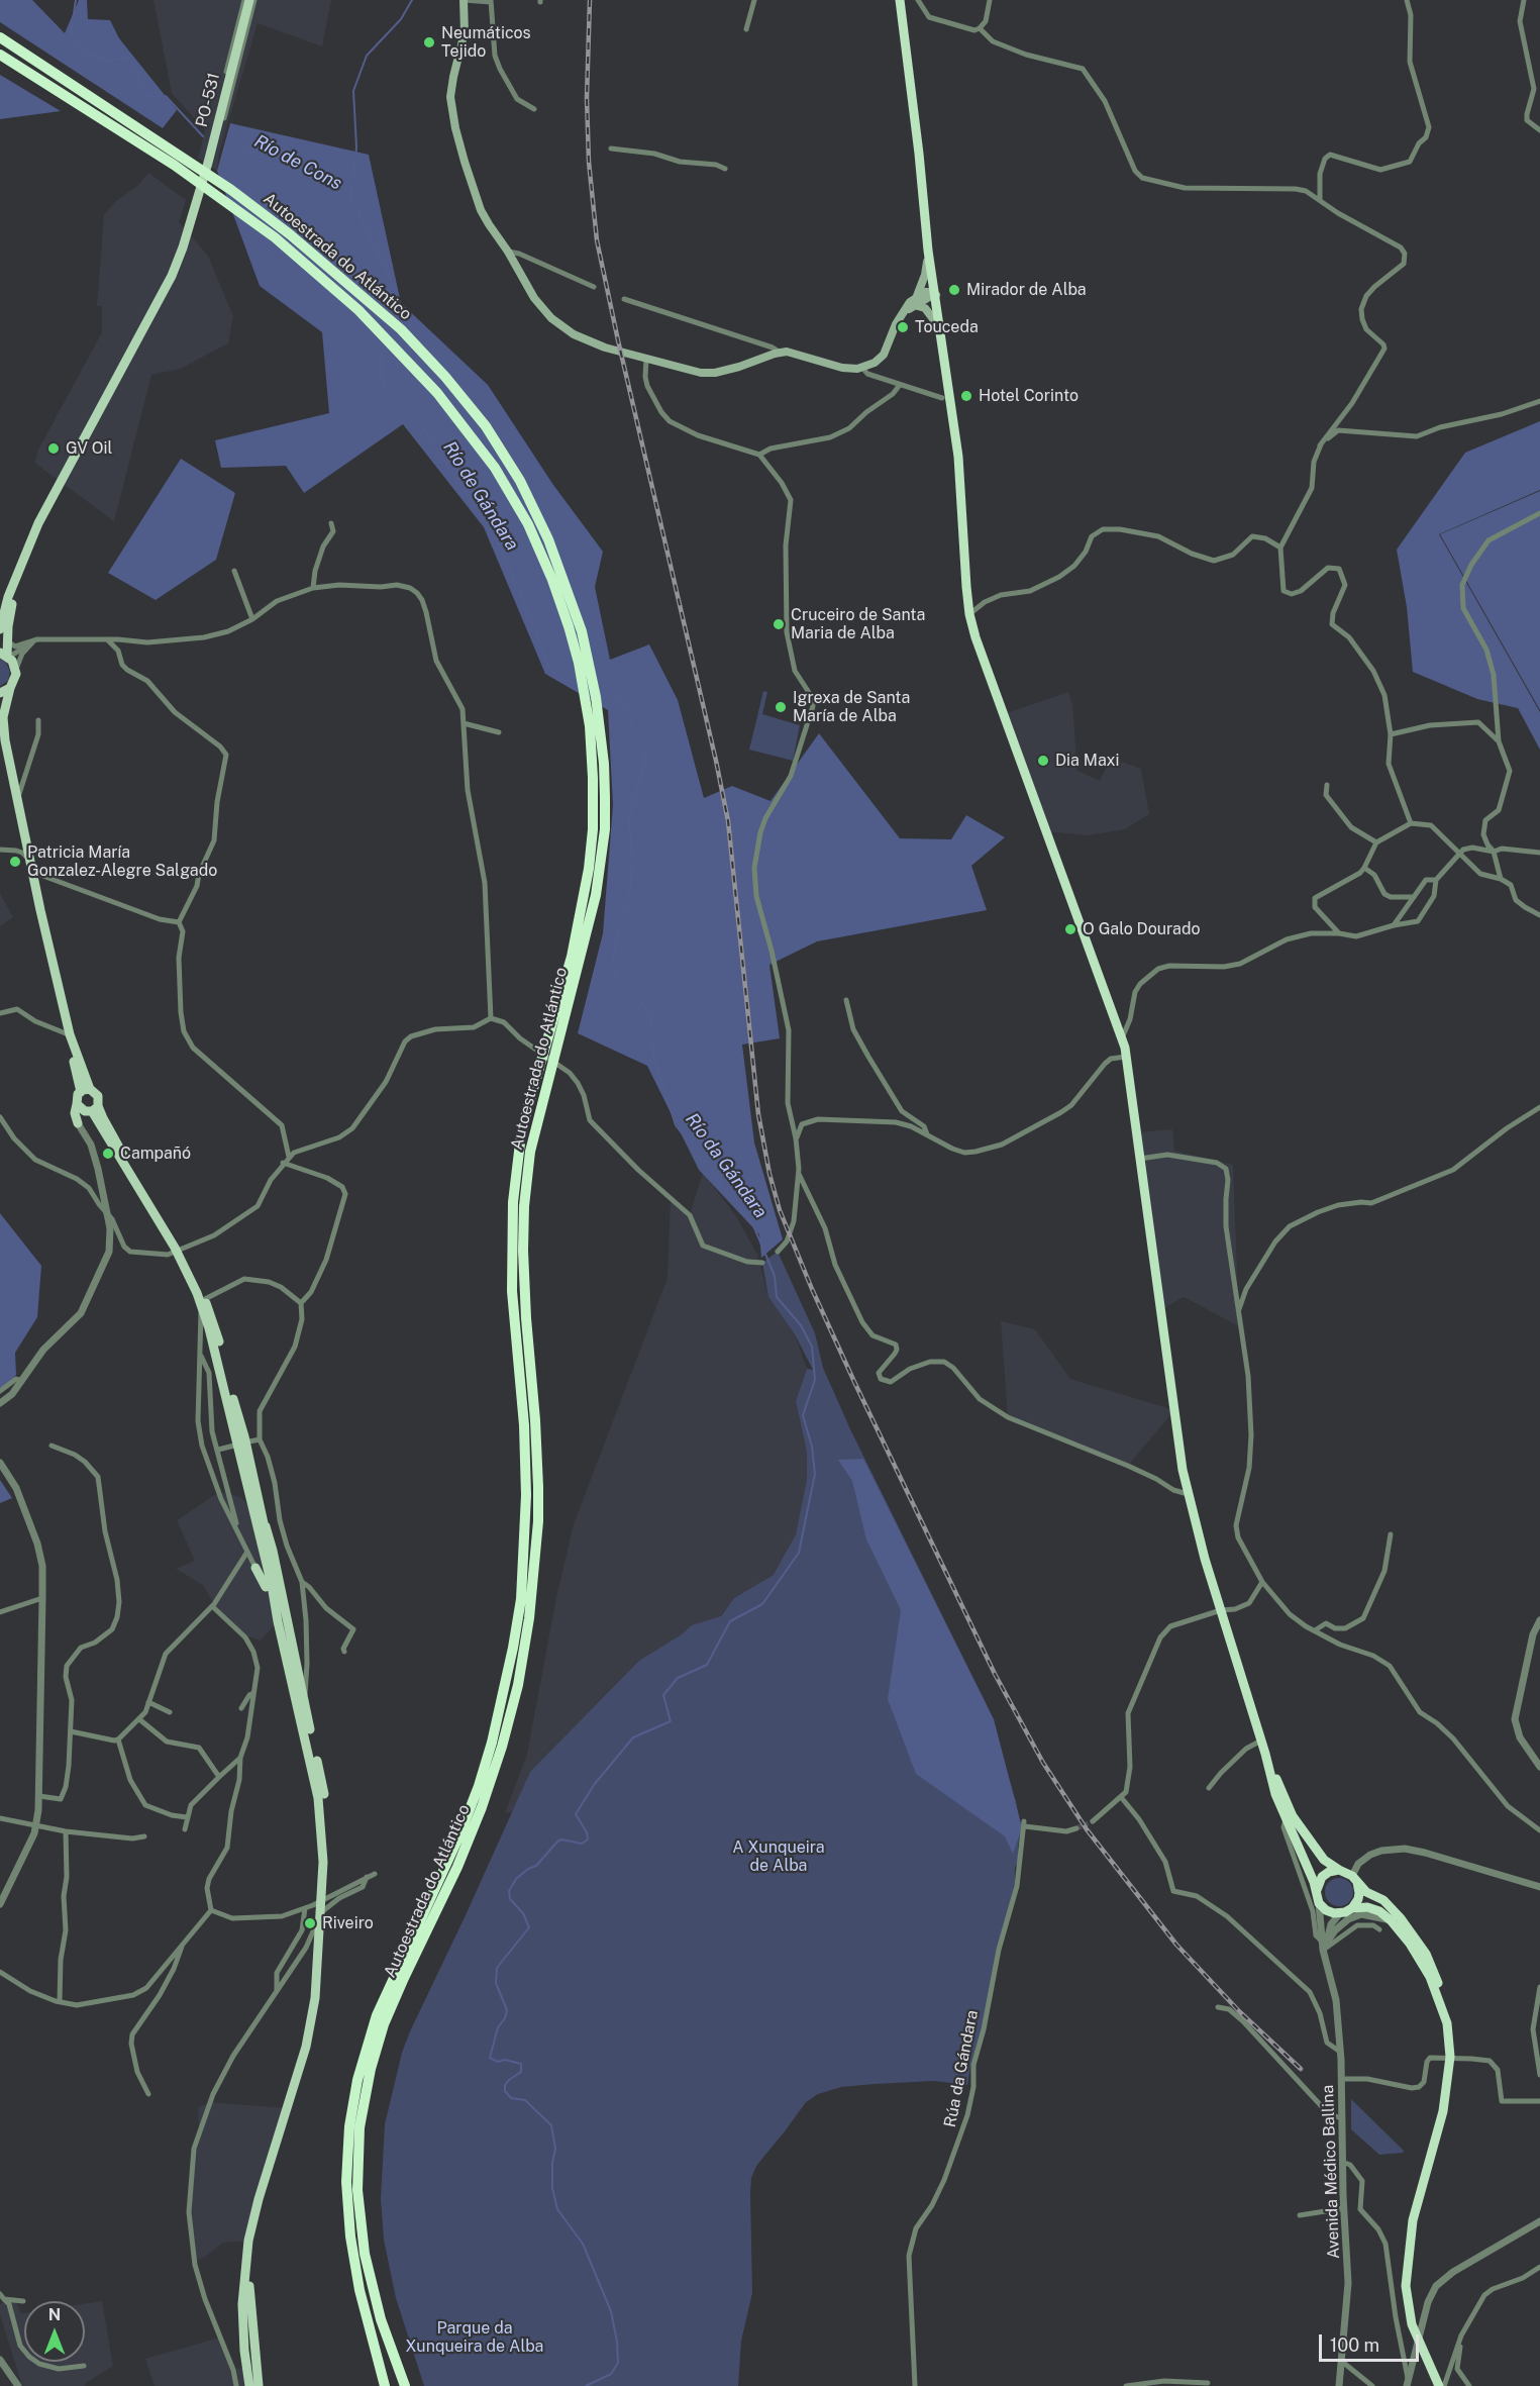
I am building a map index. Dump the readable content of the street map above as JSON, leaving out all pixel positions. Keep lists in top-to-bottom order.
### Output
{
  "streets": {
    "highway": ["Autoestrada do Atlántico"],
    "main road": ["PO-531"],
    "street": ["Rúa da Gándara", "Avenida Médico Ballina"]
  },
  "water": ["Río de Cons", "Río de Gándara", "Río da Gándara"],
  "parks": ["A Xunqueira de Alba", "Parque da Xunqueira de Alba"],
  "places": [
    "Neumáticos Tejido",
    "Mirador de Alba",
    "Touceda",
    "Hotel Corinto",
    "GV Oil",
    "Cruceiro de Santa Maria de Alba",
    "Igrexa de Santa María de Alba",
    "Dia Maxi",
    "Patricia María Gonzalez-Alegre Salgado",
    "O Galo Dourado",
    "Campañó",
    "Riveiro"
  ],
  "scale_bar": "100 m",
  "north": "top"
}
